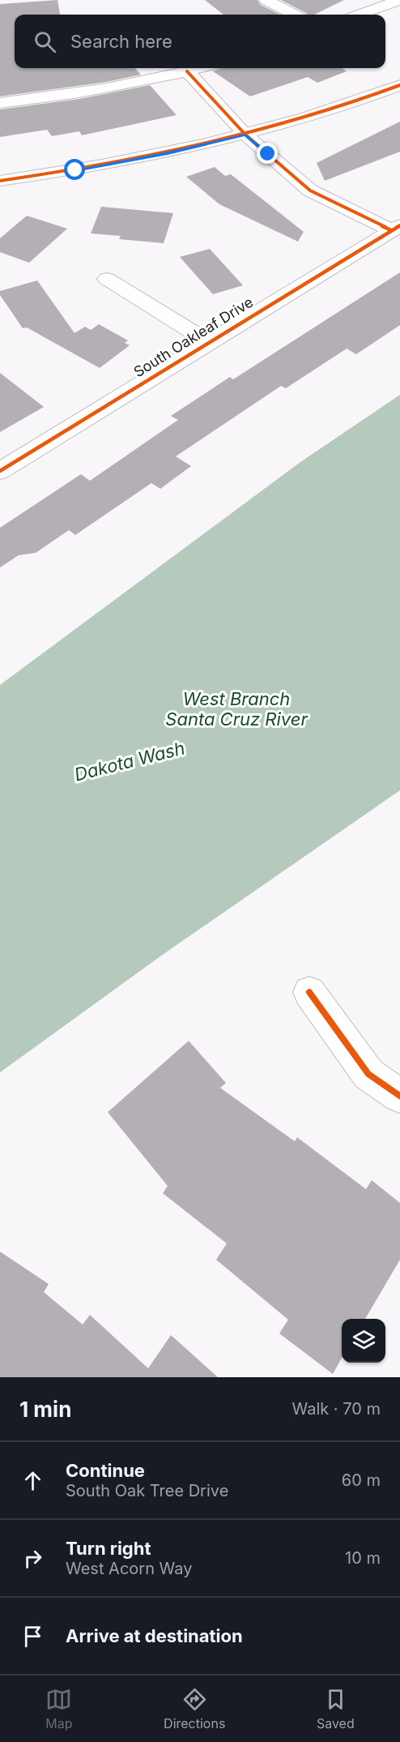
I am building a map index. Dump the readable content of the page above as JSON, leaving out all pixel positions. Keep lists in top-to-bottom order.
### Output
{
  "streets": {
    "street": ["South Oakleaf Drive"]
  },
  "water": ["West Branch Santa Cruz River", "Dakota Wash"],
  "page": {
    "search": "Search here",
    "heading": ["1 min", "Walk · 70 m"],
    "list": [
      ["Continue", "South Oak Tree Drive", "60 m"],
      ["Turn right", "West Acorn Way", "10 m"],
      "Arrive at destination"
    ],
    "nav": ["Map", "Directions", "Saved"]
  }
}
